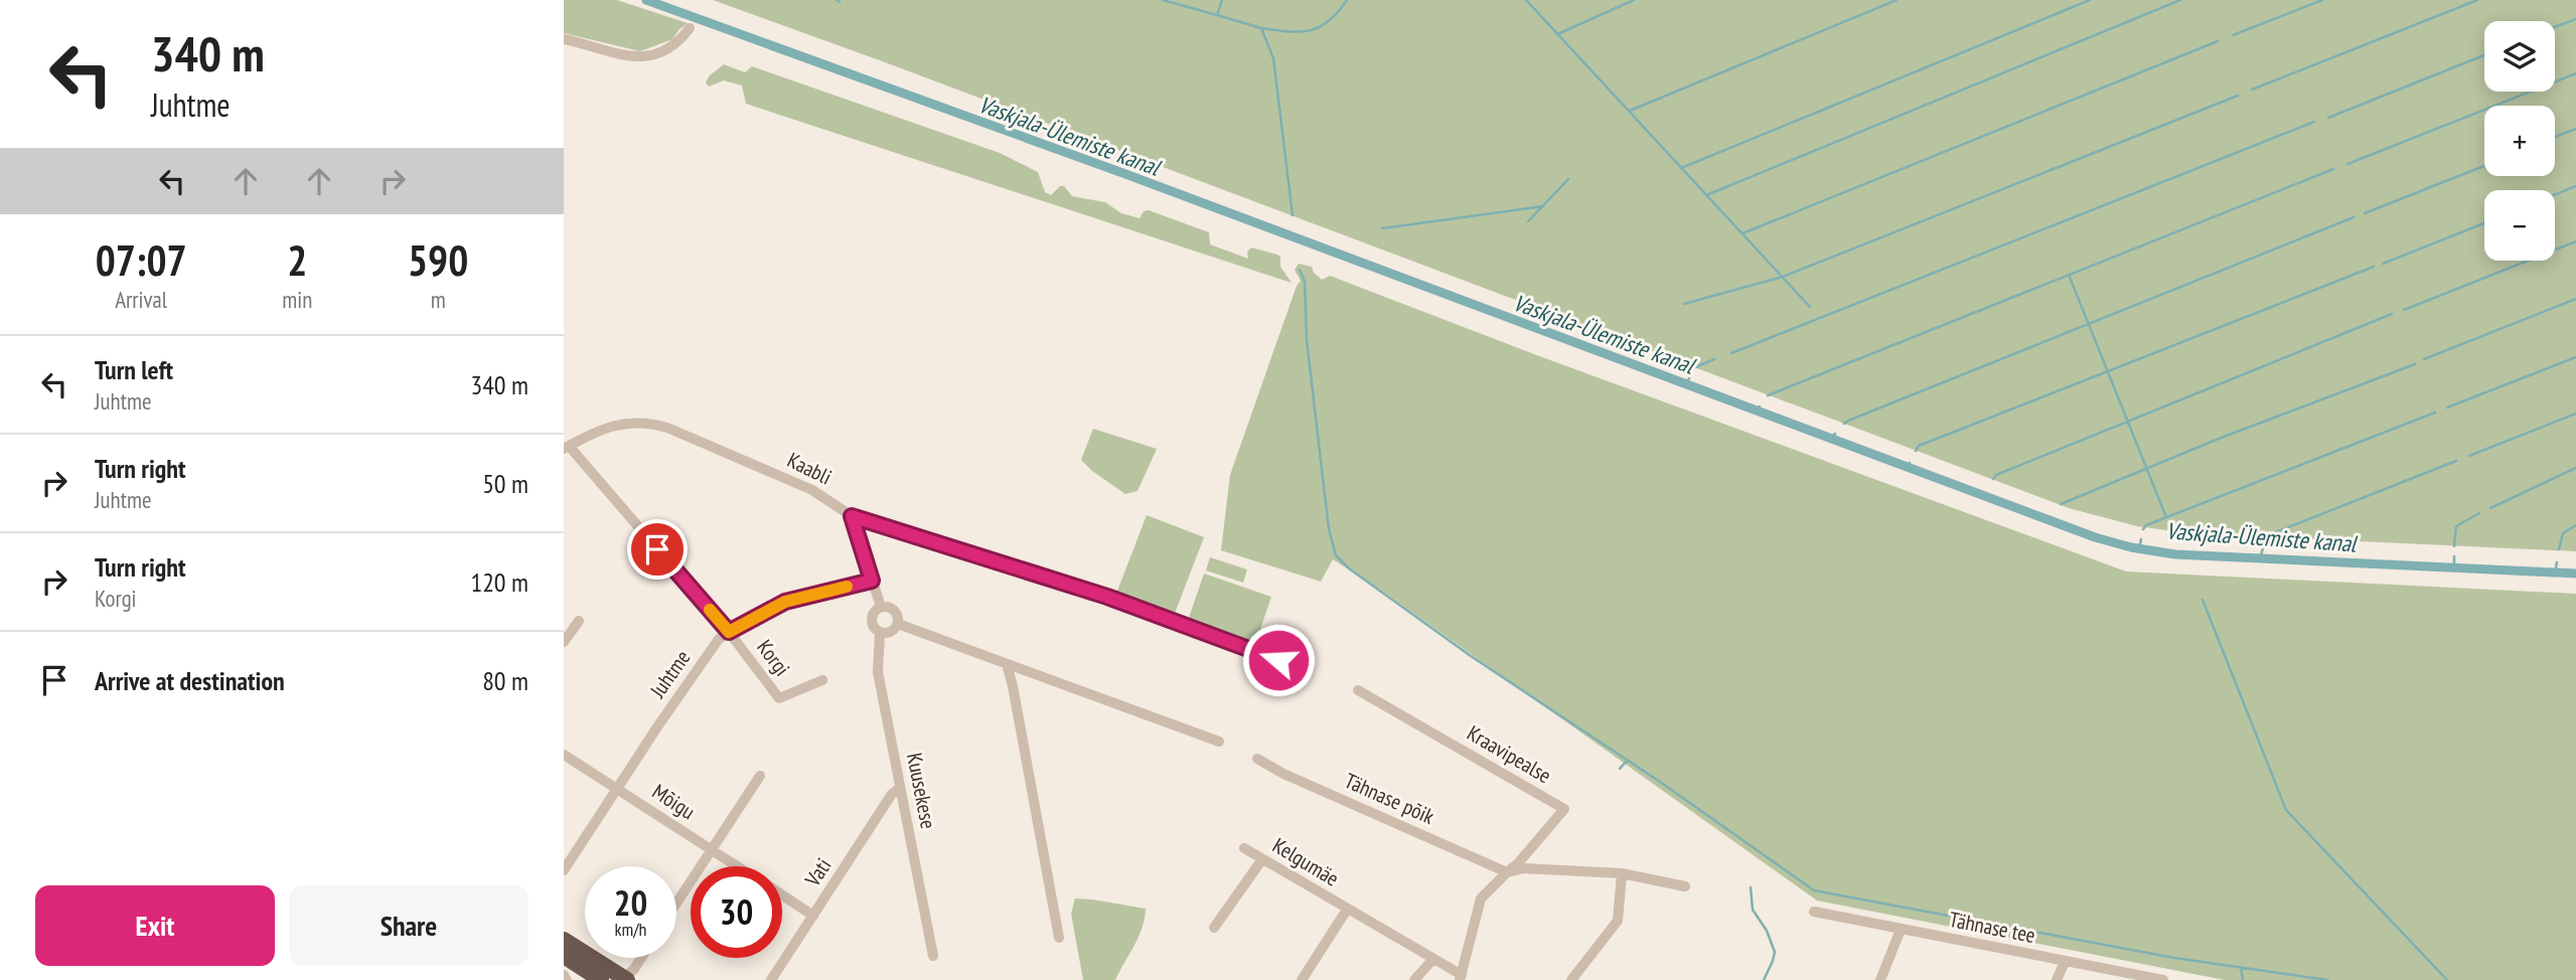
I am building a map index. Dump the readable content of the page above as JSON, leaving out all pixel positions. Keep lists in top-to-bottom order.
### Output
{
  "streets": {
    "street": [
      "Kaabli",
      "Korgi",
      "Juhtme",
      "Kraavipealse",
      "Kuusekese",
      "Tähnase põik",
      "Mõigu",
      "Kelgumäe",
      "Vati",
      "Tähnase tee"
    ]
  },
  "crossings": [
    ["Kaabli", "Korgi"],
    ["Korgi", "Juhtme"],
    ["Juhtme", "Mõigu"],
    ["Kraavipealse", "Tähnase põik"],
    ["Kuusekese", "Vati"],
    ["Mõigu", "Vati"]
  ],
  "water": ["Vaskjala-Ülemiste kanal"],
  "page": {
    "turn": ["340 m", "Juhtme"],
    "map_buttons": ["+", "−"],
    "eta": [
      "07:07",
      "Arrival",
      "2",
      "min",
      "590",
      "m"
    ],
    "list": [
      {
        "name": "Turn left",
        "note": "Juhtme",
        "value": "340 m"
      },
      {
        "name": "Turn right",
        "note": "Juhtme",
        "value": "50 m"
      },
      {
        "name": "Turn right",
        "note": "Korgi",
        "value": "120 m"
      },
      {
        "name": "Arrive at destination",
        "value": "80 m"
      }
    ],
    "speed": "20 km/h",
    "limit": "30",
    "buttons": ["Exit", "Share"]
  }
}
